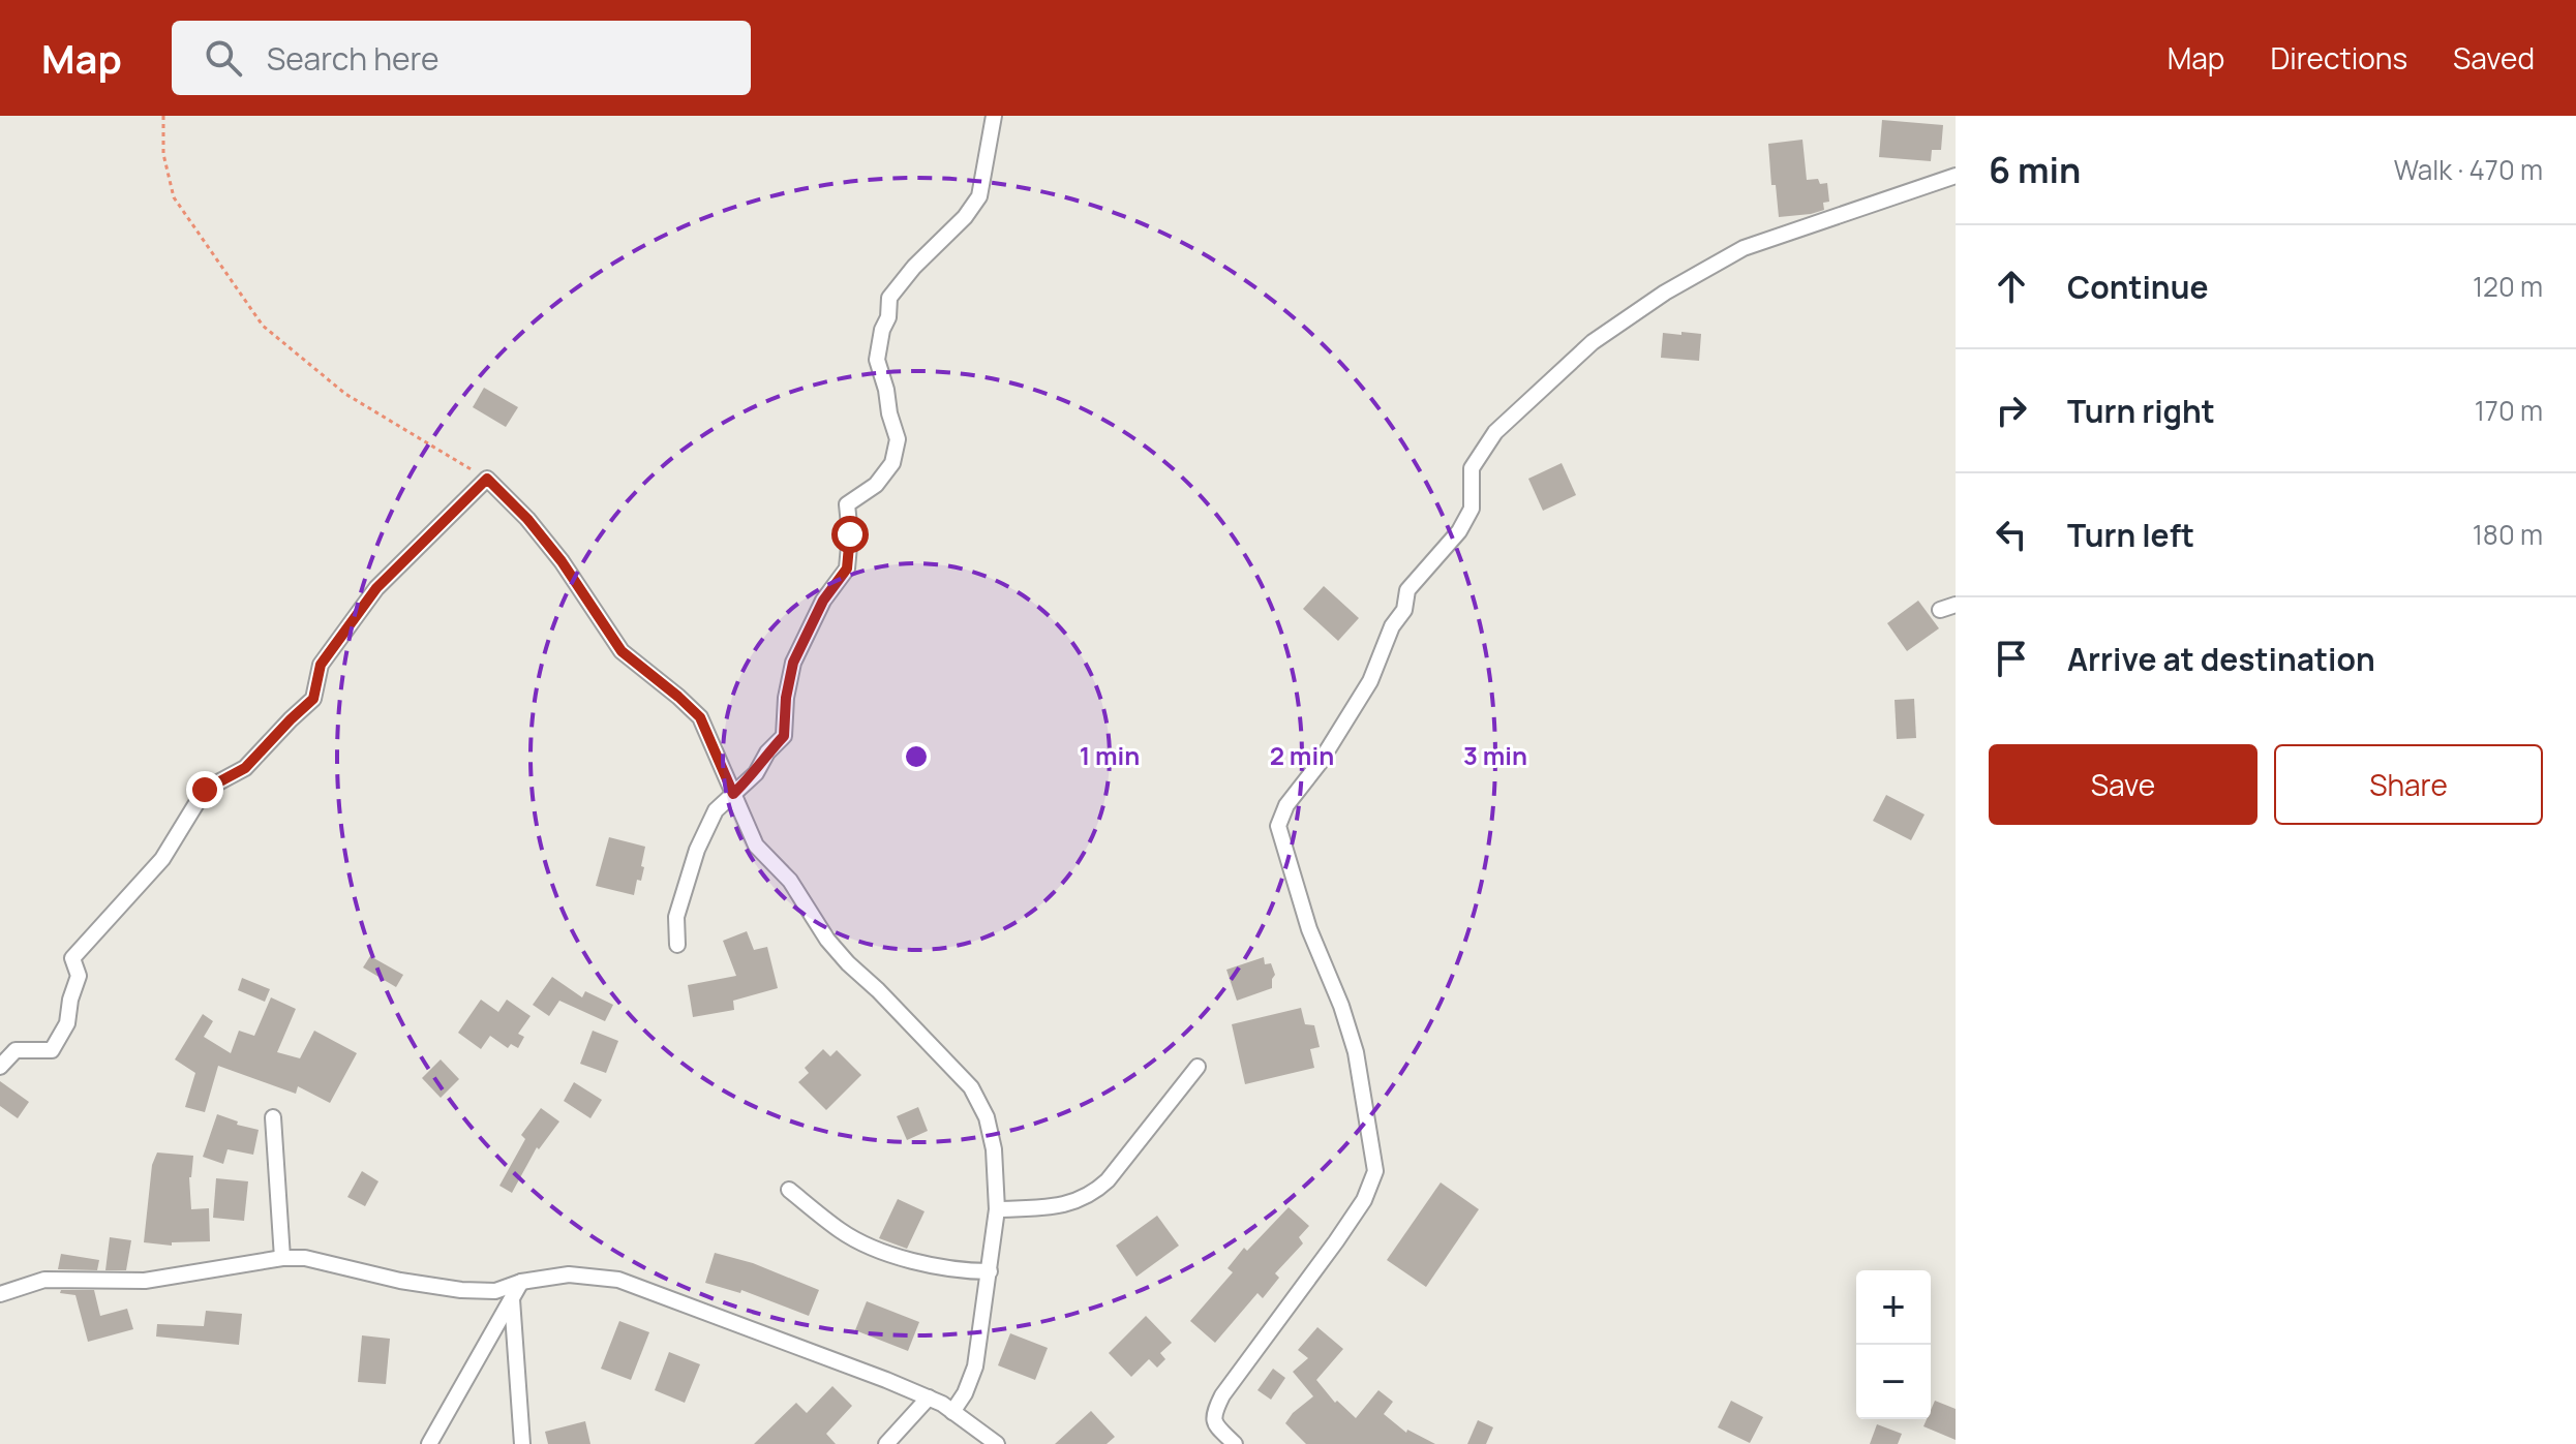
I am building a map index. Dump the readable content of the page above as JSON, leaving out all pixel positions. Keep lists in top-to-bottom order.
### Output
{
  "page": {
    "header": "Map",
    "search": "Search here",
    "nav": ["Map", "Directions", "Saved"],
    "heading": ["6 min", "Walk · 470 m"],
    "list": [
      ["Continue", "120 m"],
      ["Turn right", "170 m"],
      ["Turn left", "180 m"],
      "Arrive at destination"
    ],
    "buttons": ["Save", "Share"],
    "map_buttons": ["+", "−"]
  },
  "rings": ["1 min", "2 min", "3 min"]
}
